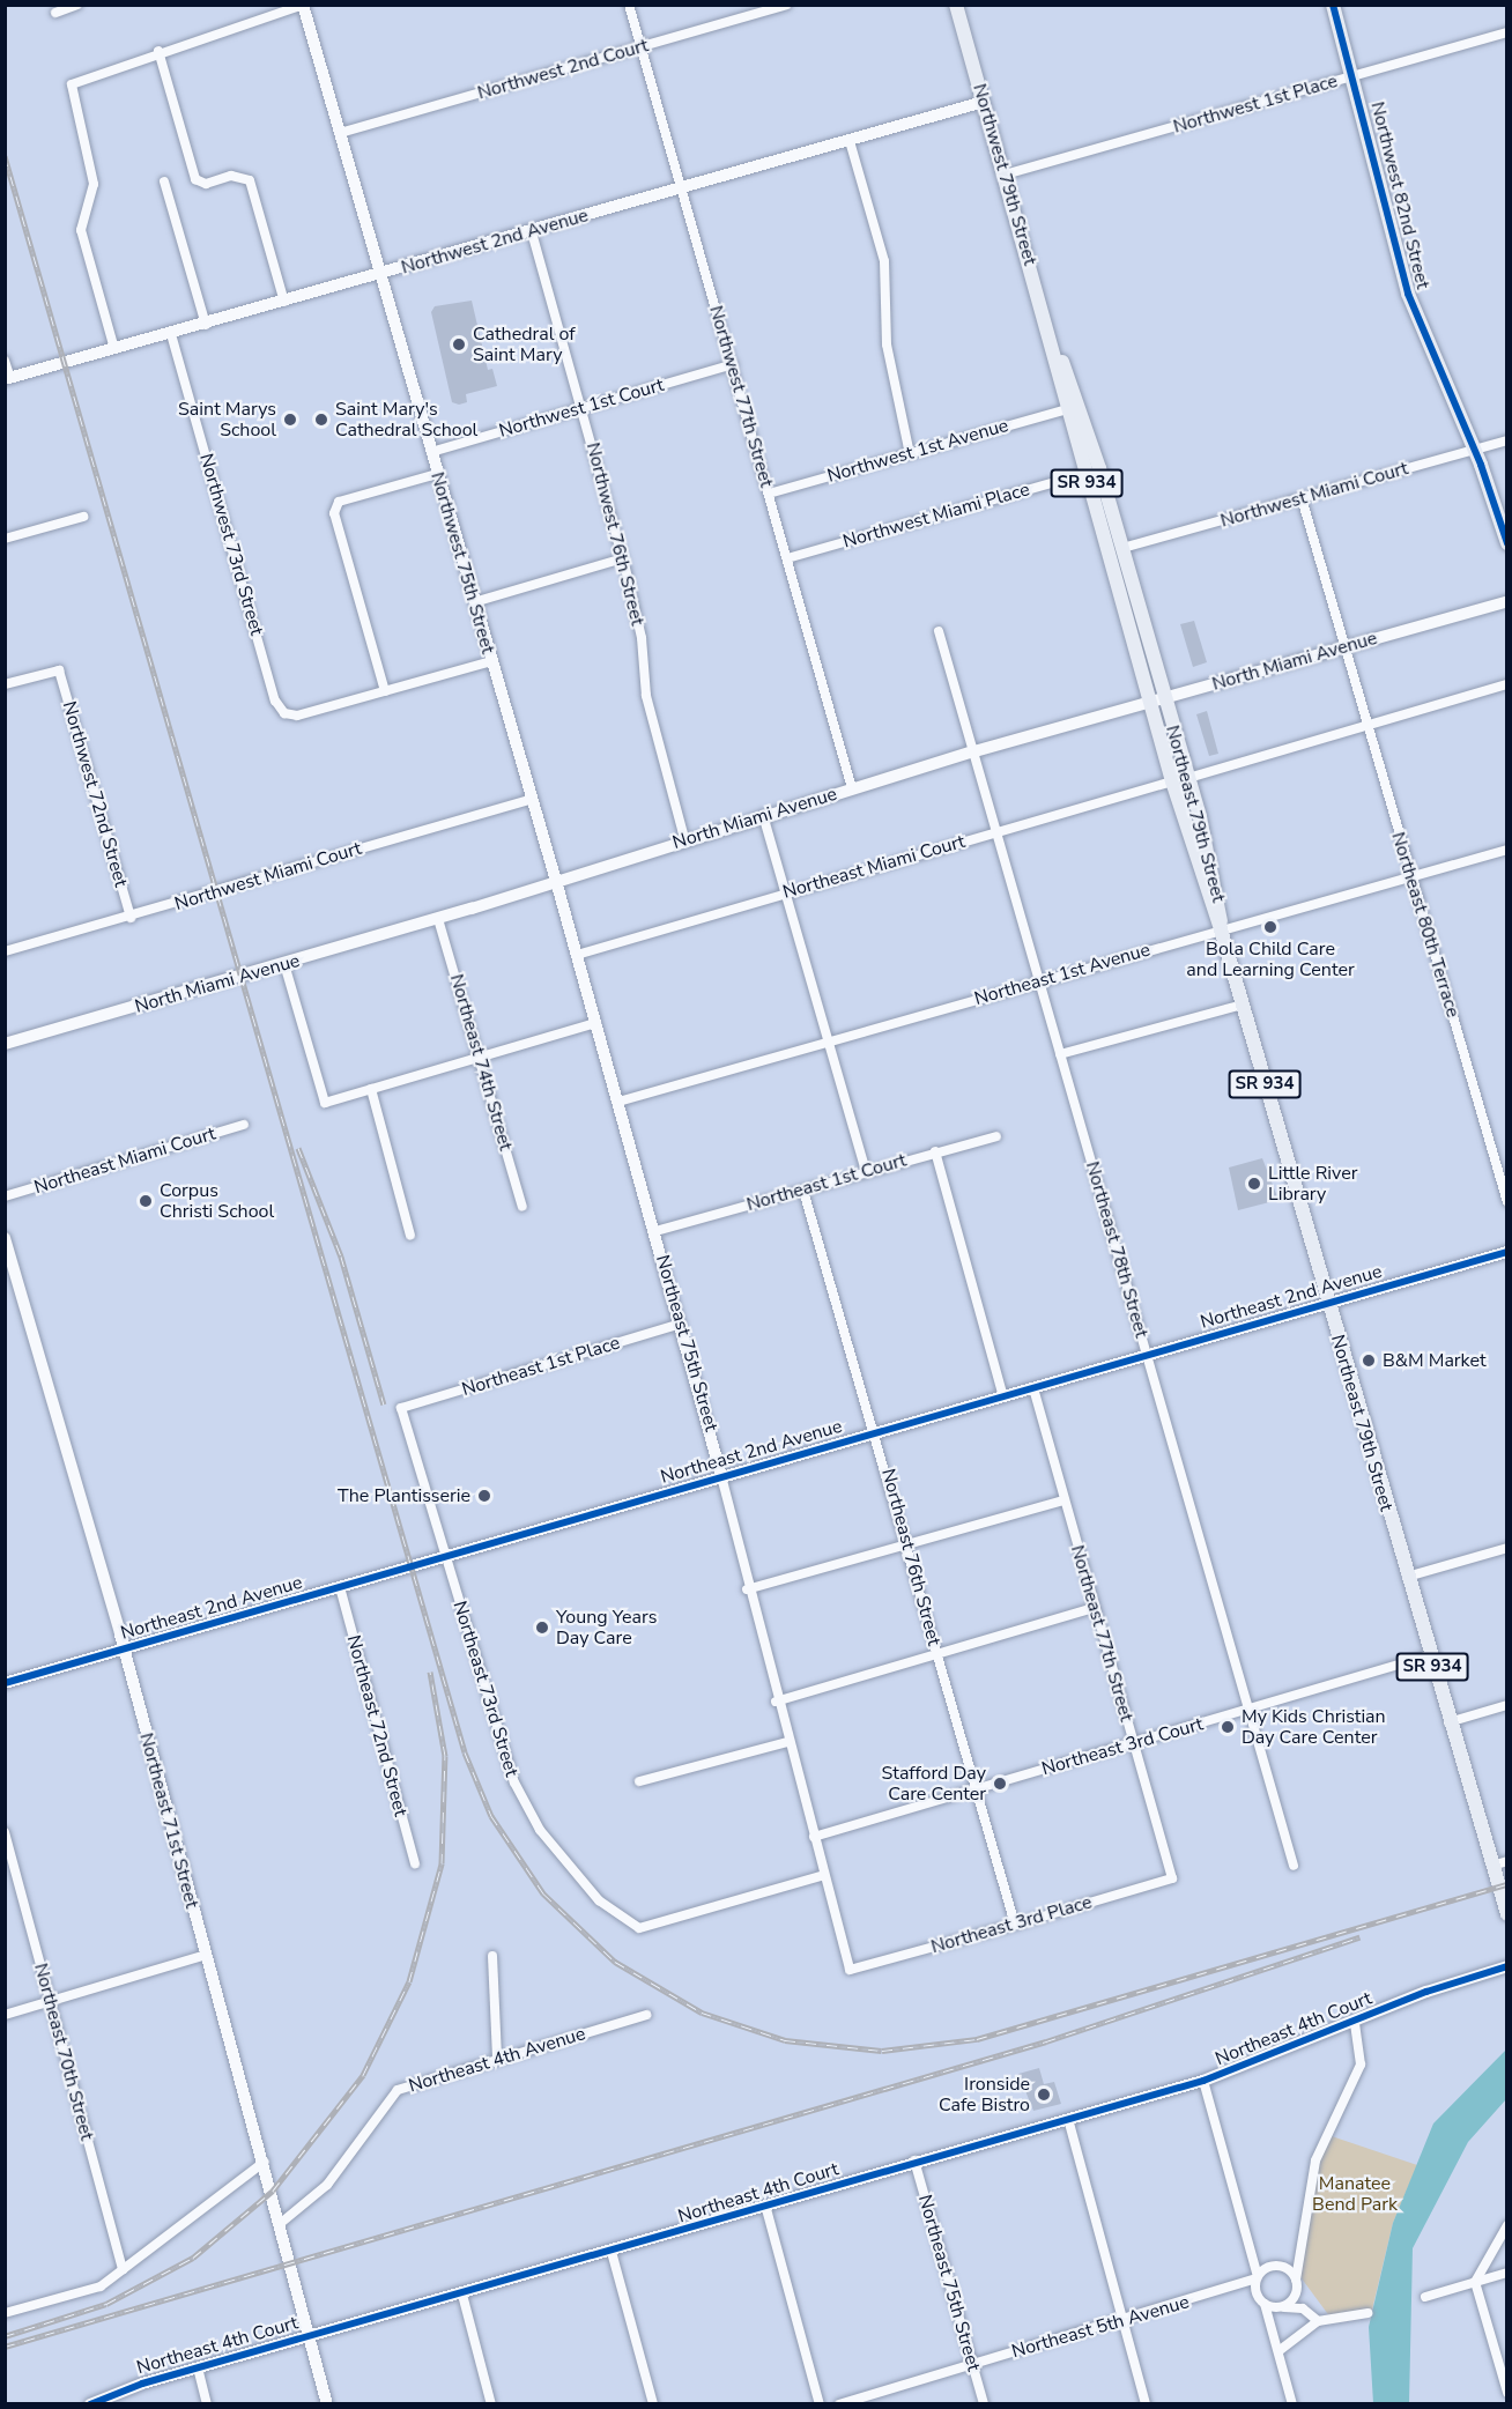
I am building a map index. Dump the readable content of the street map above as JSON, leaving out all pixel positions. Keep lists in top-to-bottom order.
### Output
{
  "streets": {
    "main road": [
      "Northwest 79th Street",
      "Northwest 82nd Street",
      "SR 934",
      "Northeast 79th Street"
    ],
    "street": [
      "Northwest 2nd Court",
      "Northwest 1st Place",
      "Northwest 2nd Avenue",
      "Northwest 77th Street",
      "Northwest 1st Court",
      "Northwest 1st Avenue",
      "Northwest Miami Court",
      "Northwest Miami Place",
      "Northwest 76th Street",
      "Northwest 73rd Street",
      "Northwest 75th Street",
      "North Miami Avenue",
      "Northwest 72nd Street",
      "Northeast Miami Court",
      "Northeast 80th Terrace",
      "Northeast 1st Avenue",
      "Northeast 74th Street",
      "Northeast 1st Court",
      "Northeast 78th Street",
      "Northeast 2nd Avenue",
      "Northeast 75th Street",
      "Northeast 1st Place",
      "Northeast 76th Street",
      "Northeast 77th Street",
      "Northeast 73rd Street",
      "Northeast 72nd Street",
      "Northeast 3rd Court",
      "Northeast 71st Street",
      "Northeast 3rd Place",
      "Northeast 4th Court",
      "Northeast 70th Street",
      "Northeast 4th Avenue",
      "Northeast 5th Avenue"
    ]
  },
  "crossings": [
    ["Northwest 2nd Court", "Northwest 77th Street"],
    ["Northwest 2nd Court", "Northwest 75th Street"],
    ["Northwest 1st Place", "Northwest 79th Street"],
    ["Northwest 1st Place", "Northwest 82nd Street"],
    ["Northwest 79th Street", "Northwest 2nd Avenue"],
    ["Northwest 79th Street", "Northwest 1st Avenue"],
    ["Northwest 79th Street", "Northwest Miami Court"],
    ["Northwest 79th Street", "Northwest Miami Place"],
    ["Northwest 79th Street", "North Miami Avenue"],
    ["Northwest 79th Street", "Northeast 79th Street"],
    ["Northwest 82nd Street", "Northwest Miami Court"],
    ["Northwest 2nd Avenue", "Northwest 77th Street"],
    ["Northwest 2nd Avenue", "Northwest 76th Street"],
    ["Northwest 2nd Avenue", "Northwest 73rd Street"],
    ["Northwest 2nd Avenue", "Northwest 75th Street"],
    ["Northwest 77th Street", "Northwest 1st Court"],
    ["Northwest 77th Street", "Northwest 1st Avenue"],
    ["Northwest 77th Street", "Northwest Miami Place"],
    ["Northwest 77th Street", "North Miami Avenue"],
    ["Northwest 1st Court", "Northwest 76th Street"],
    ["Northwest 1st Court", "Northwest 75th Street"],
    ["Northwest Miami Court", "Northwest 75th Street"],
    ["Northwest Miami Court", "Northwest 72nd Street"],
    ["Northwest Miami Court", "Northeast 80th Terrace"],
    ["Northwest 76th Street", "North Miami Avenue"],
    ["Northwest 75th Street", "North Miami Avenue"],
    ["Northwest 75th Street", "Northeast 75th Street"],
    ["North Miami Avenue", "Northeast 79th Street"],
    ["North Miami Avenue", "Northeast 80th Terrace"],
    ["North Miami Avenue", "Northeast 74th Street"],
    ["North Miami Avenue", "Northeast 78th Street"],
    ["North Miami Avenue", "Northeast 75th Street"],
    ["Northeast 79th Street", "Northeast Miami Court"],
    ["Northeast 79th Street", "Northeast 1st Avenue"],
    ["Northeast 79th Street", "Northeast 2nd Avenue"],
    ["Northeast 79th Street", "Northeast 3rd Court"],
    ["Northeast Miami Court", "Northeast 78th Street"],
    ["Northeast Miami Court", "Northeast 75th Street"],
    ["Northeast 80th Terrace", "Northeast 1st Avenue"],
    ["Northeast 1st Avenue", "Northeast 78th Street"],
    ["Northeast 1st Avenue", "Northeast 75th Street"],
    ["Northeast 1st Court", "Northeast 75th Street"],
    ["Northeast 1st Court", "Northeast 76th Street"],
    ["Northeast 78th Street", "Northeast 2nd Avenue"],
    ["Northeast 78th Street", "Northeast 3rd Court"],
    ["Northeast 2nd Avenue", "Northeast 75th Street"],
    ["Northeast 2nd Avenue", "Northeast 76th Street"],
    ["Northeast 2nd Avenue", "Northeast 77th Street"],
    ["Northeast 2nd Avenue", "Northeast 73rd Street"],
    ["Northeast 2nd Avenue", "Northeast 72nd Street"],
    ["Northeast 2nd Avenue", "Northeast 71st Street"],
    ["Northeast 75th Street", "Northeast 1st Place"],
    ["Northeast 75th Street", "Northeast 73rd Street"],
    ["Northeast 75th Street", "Northeast 3rd Court"],
    ["Northeast 75th Street", "Northeast 3rd Place"],
    ["Northeast 75th Street", "Northeast 4th Court"],
    ["Northeast 75th Street", "Northeast 5th Avenue"],
    ["Northeast 1st Place", "Northeast 73rd Street"],
    ["Northeast 76th Street", "Northeast 3rd Court"],
    ["Northeast 76th Street", "Northeast 3rd Place"],
    ["Northeast 77th Street", "Northeast 3rd Court"],
    ["Northeast 77th Street", "Northeast 3rd Place"],
    ["Northeast 71st Street", "Northeast 4th Court"],
    ["Northeast 71st Street", "Northeast 4th Avenue"]
  ],
  "parks": ["Manatee Bend Park"],
  "places": [
    "Cathedral of Saint Mary",
    "Saint Marys School",
    "Saint Mary's Cathedral School",
    "Bola Child Care and Learning Center",
    "Little River Library",
    "Corpus Christi School",
    "B&M Market",
    "The Plantisserie",
    "Young Years Day Care",
    "My Kids Christian Day Care Center",
    "Stafford Day Care Center",
    "Ironside Cafe Bistro"
  ]
}
